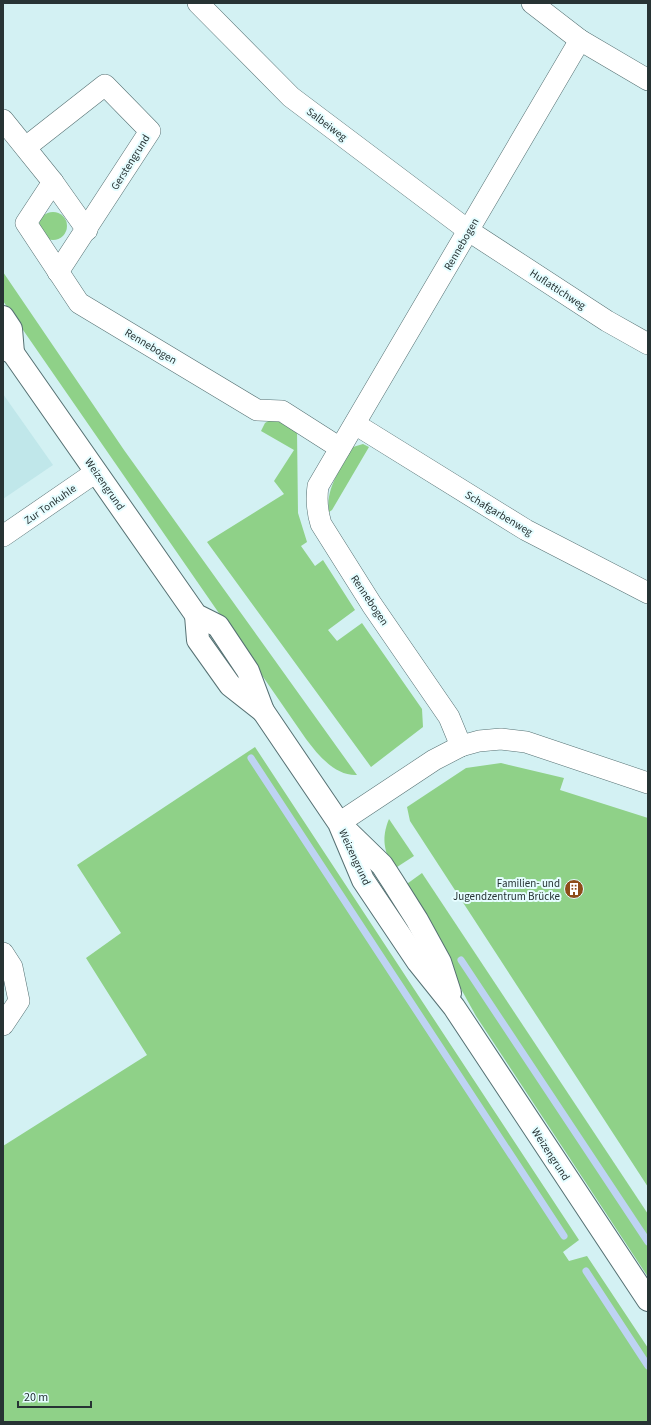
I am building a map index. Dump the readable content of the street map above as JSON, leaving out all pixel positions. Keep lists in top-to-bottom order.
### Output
{
  "streets": {
    "main road": ["Weizengrund"],
    "street": [
      "Salbeiweg",
      "Gerstengrund",
      "Rennebogen",
      "Huflattichweg",
      "Zur Tonkuhle",
      "Schafgarbenweg"
    ]
  },
  "crossings": [
    ["Salbeiweg", "Rennebogen"],
    ["Salbeiweg", "Huflattichweg"],
    ["Gerstengrund", "Rennebogen"],
    ["Rennebogen", "Huflattichweg"],
    ["Rennebogen", "Schafgarbenweg"],
    ["Weizengrund", "Zur Tonkuhle"]
  ],
  "places": {
    "building": ["Familien- und Jugendzentrum Brücke"]
  },
  "scale_bar": "20 m"
}
